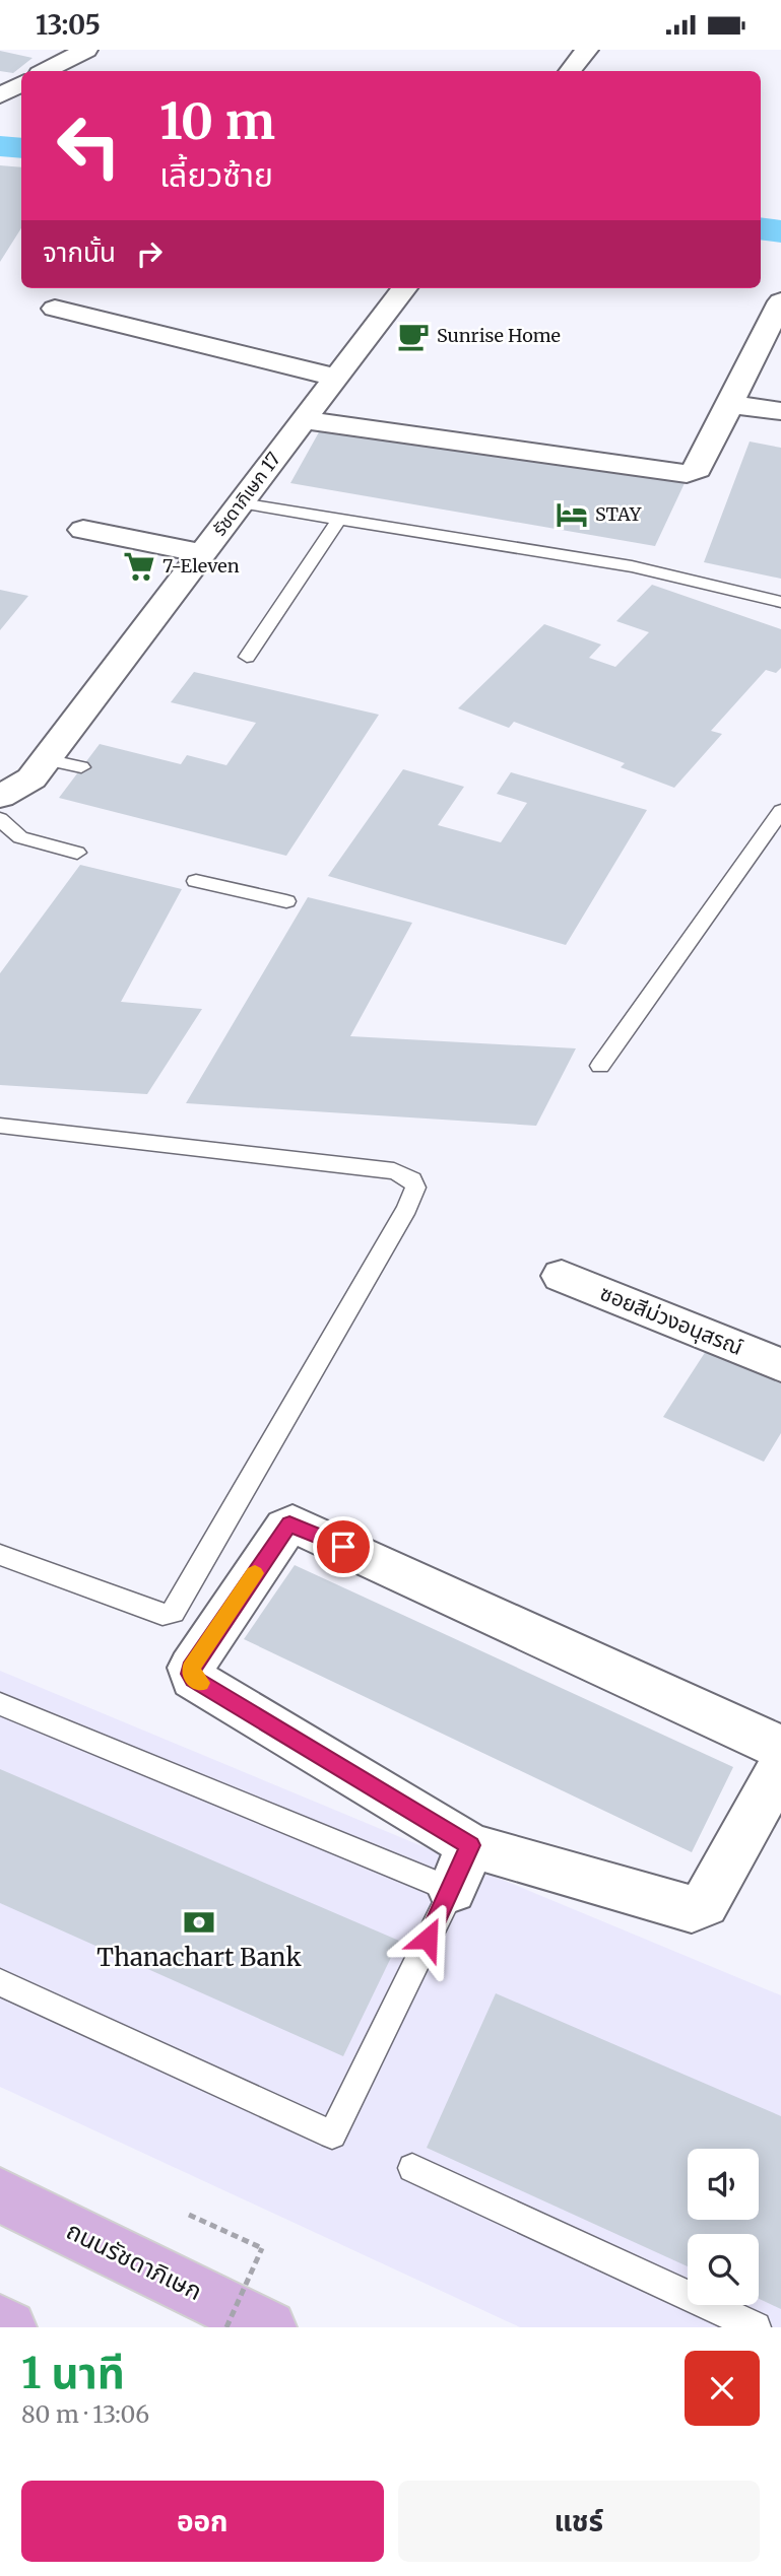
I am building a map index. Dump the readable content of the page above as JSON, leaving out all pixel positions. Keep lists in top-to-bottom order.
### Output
{
  "streets": {
    "main road": ["ถนนรัชดาภิเษก"],
    "street": ["รัชดาภิเษก 17", "ซอยสีม่วงอนุสรณ์"]
  },
  "places": {
    "cafe": ["Sunrise Home"],
    "hotel": ["STAY"],
    "supermarket": ["7-Eleven"],
    "bank": ["Thanachart Bank"]
  },
  "page": {
    "status": "13:05",
    "turn": ["10 m", "เลี้ยวซ้าย"],
    "then": "จากนั้น",
    "heading": ["1 นาที", "80 m · 13:06"],
    "buttons": ["ออก", "แชร์"]
  }
}
